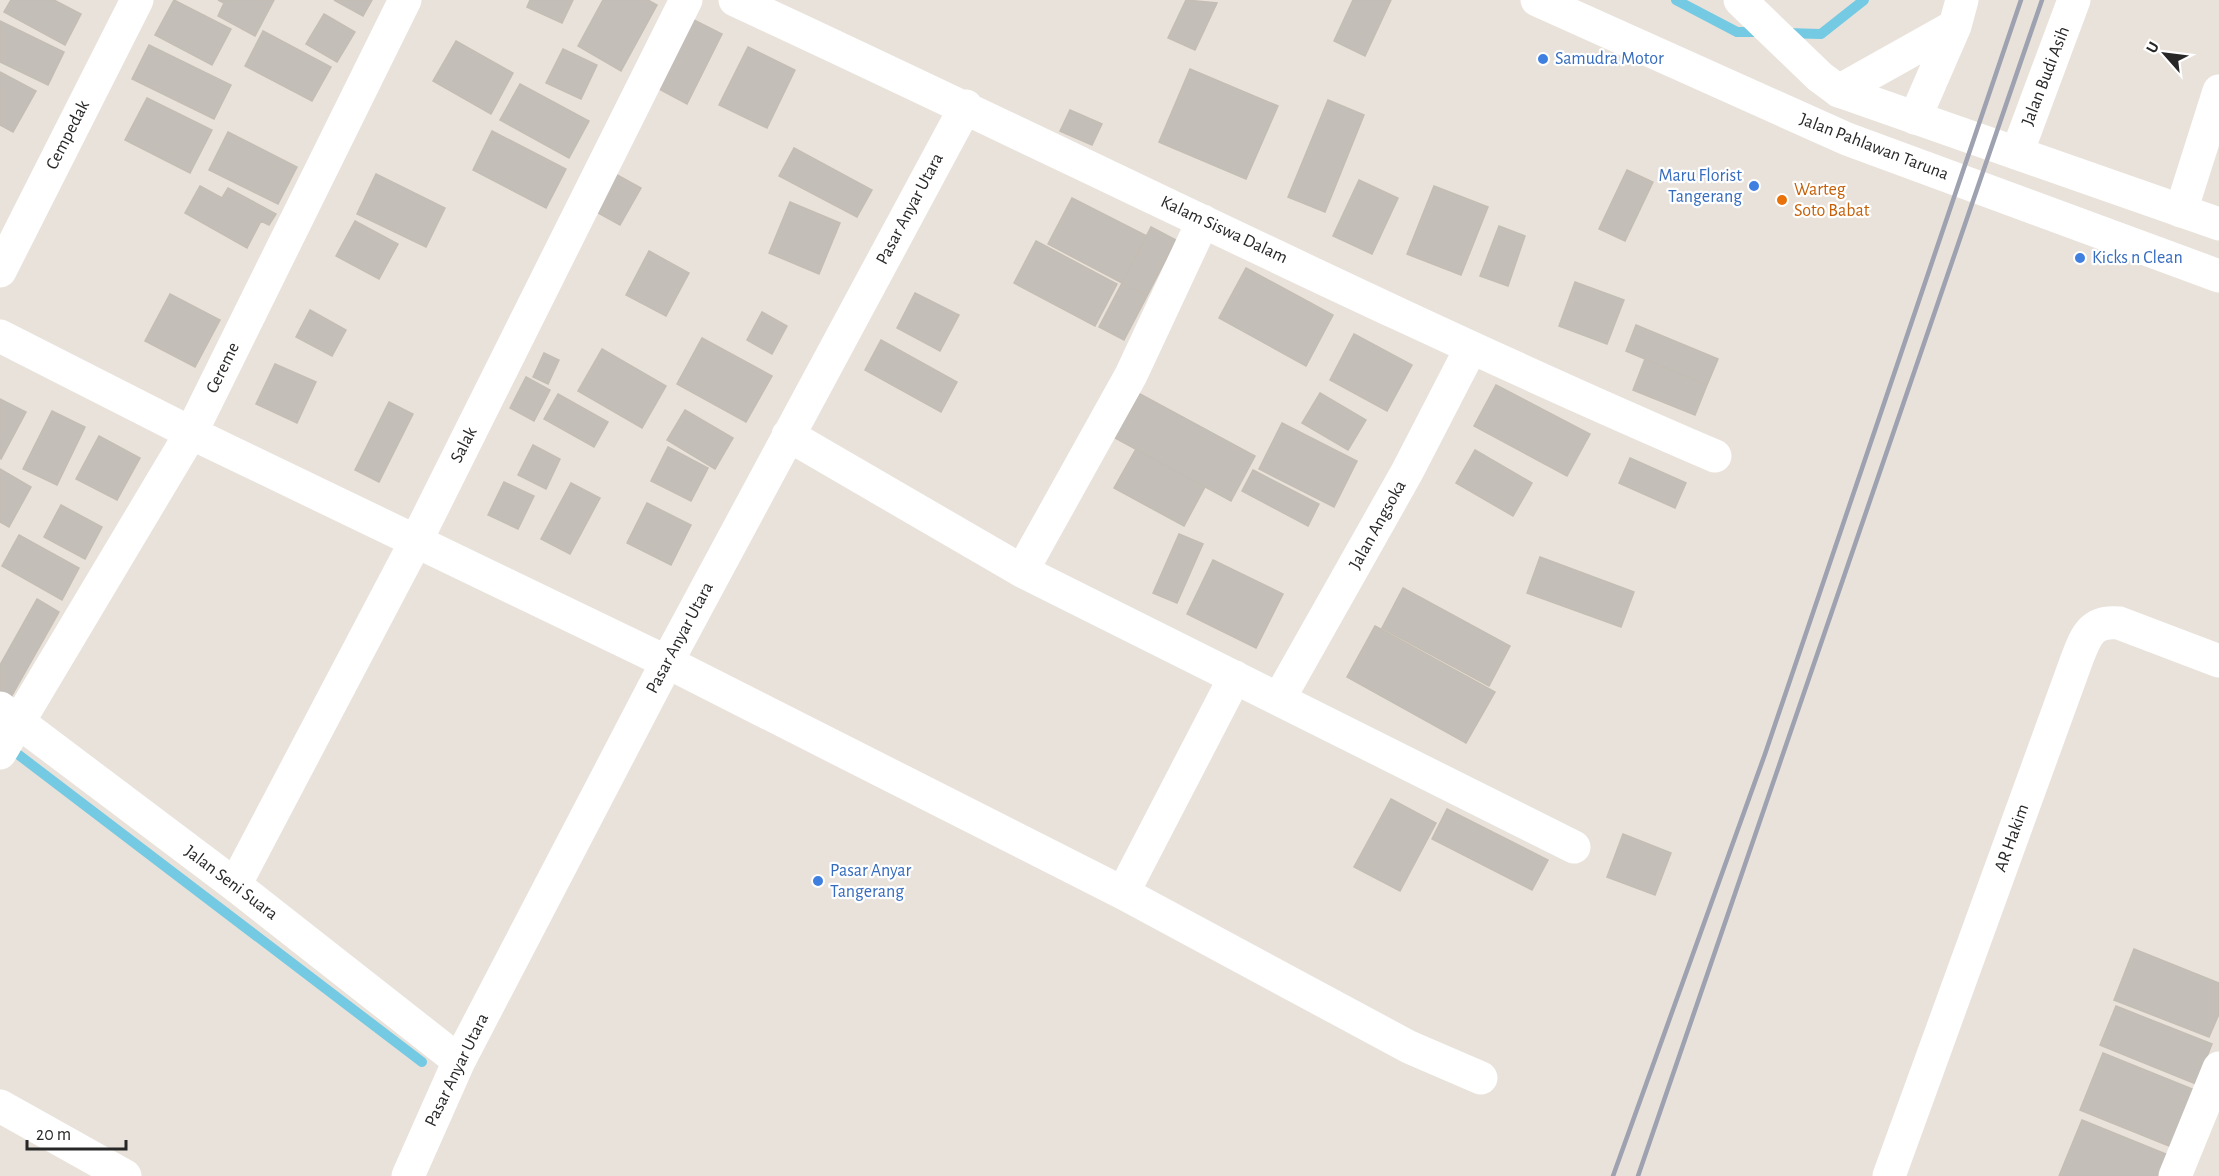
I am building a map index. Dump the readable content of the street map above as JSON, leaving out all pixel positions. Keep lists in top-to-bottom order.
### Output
{
  "streets": {
    "street": [
      "Jalan Budi Asih",
      "Cempedak",
      "Jalan Pahlawan Taruna",
      "Pasar Anyar Utara",
      "Kalam Siswa Dalam",
      "Cereme",
      "Salak",
      "Jalan Angsoka",
      "AR Hakim",
      "Jalan Seni Suara"
    ]
  },
  "crossings": [
    ["Pasar Anyar Utara", "Kalam Siswa Dalam"],
    ["Pasar Anyar Utara", "Jalan Seni Suara"],
    ["Kalam Siswa Dalam", "Jalan Angsoka"],
    ["Cereme", "Jalan Seni Suara"],
    ["Salak", "Jalan Seni Suara"]
  ],
  "places": [
    "Samudra Motor",
    "Maru Florist Tangerang",
    "Warteg Soto Babat",
    "Kicks n Clean",
    "Pasar Anyar Tangerang"
  ],
  "scale_bar": "20 m",
  "north": "top left"
}
